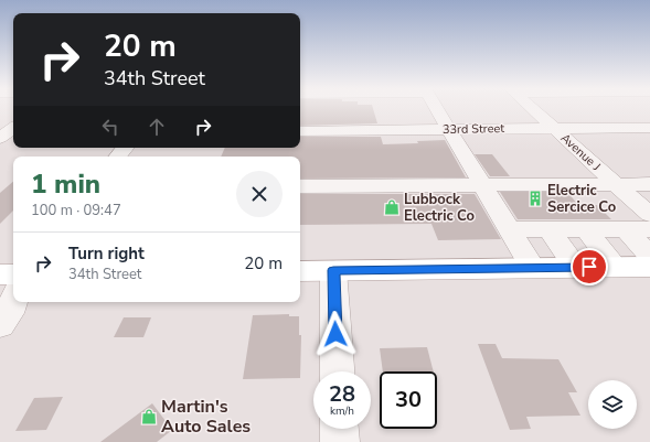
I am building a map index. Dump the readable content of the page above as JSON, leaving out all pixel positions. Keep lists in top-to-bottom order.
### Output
{
  "streets": {
    "street": ["33rd Street", "Avenue J"]
  },
  "crossings": [
    ["33rd Street", "Avenue J"]
  ],
  "places": {
    "building": ["Electric Sercice Co"],
    "shop": ["Lubbock Electric Co", "Martin's Auto Sales"]
  },
  "page": {
    "turn": ["20 m", "34th Street"],
    "heading": ["1 min", "100 m · 09:47"],
    "list": [
      {
        "name": "Turn right",
        "note": "34th Street",
        "value": "20 m"
      }
    ],
    "speed": "28 km/h",
    "limit": "30"
  }
}
